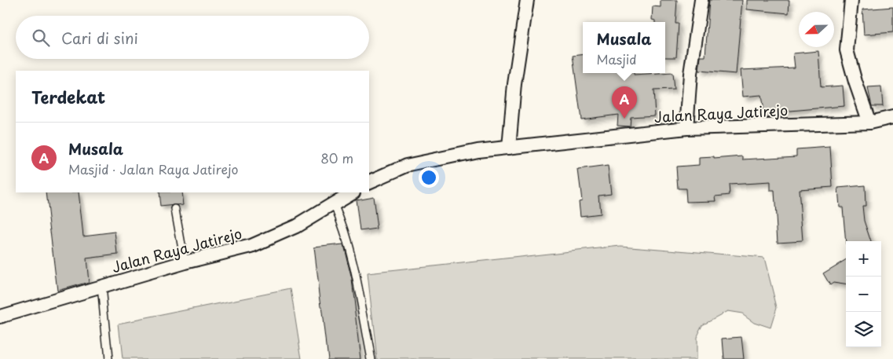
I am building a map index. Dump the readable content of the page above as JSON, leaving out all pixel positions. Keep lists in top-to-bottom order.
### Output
{
  "streets": {
    "street": ["Jalan Raya Jatirejo"]
  },
  "north": "left",
  "page": {
    "search": "Cari di sini",
    "popup": ["Musala", "Masjid"],
    "heading": "Terdekat",
    "pins": "A",
    "list": [
      {
        "mark": "A",
        "name": "Musala",
        "note": "Masjid · Jalan Raya Jatirejo",
        "value": "80 m"
      }
    ],
    "map_buttons": ["+", "−"]
  }
}
